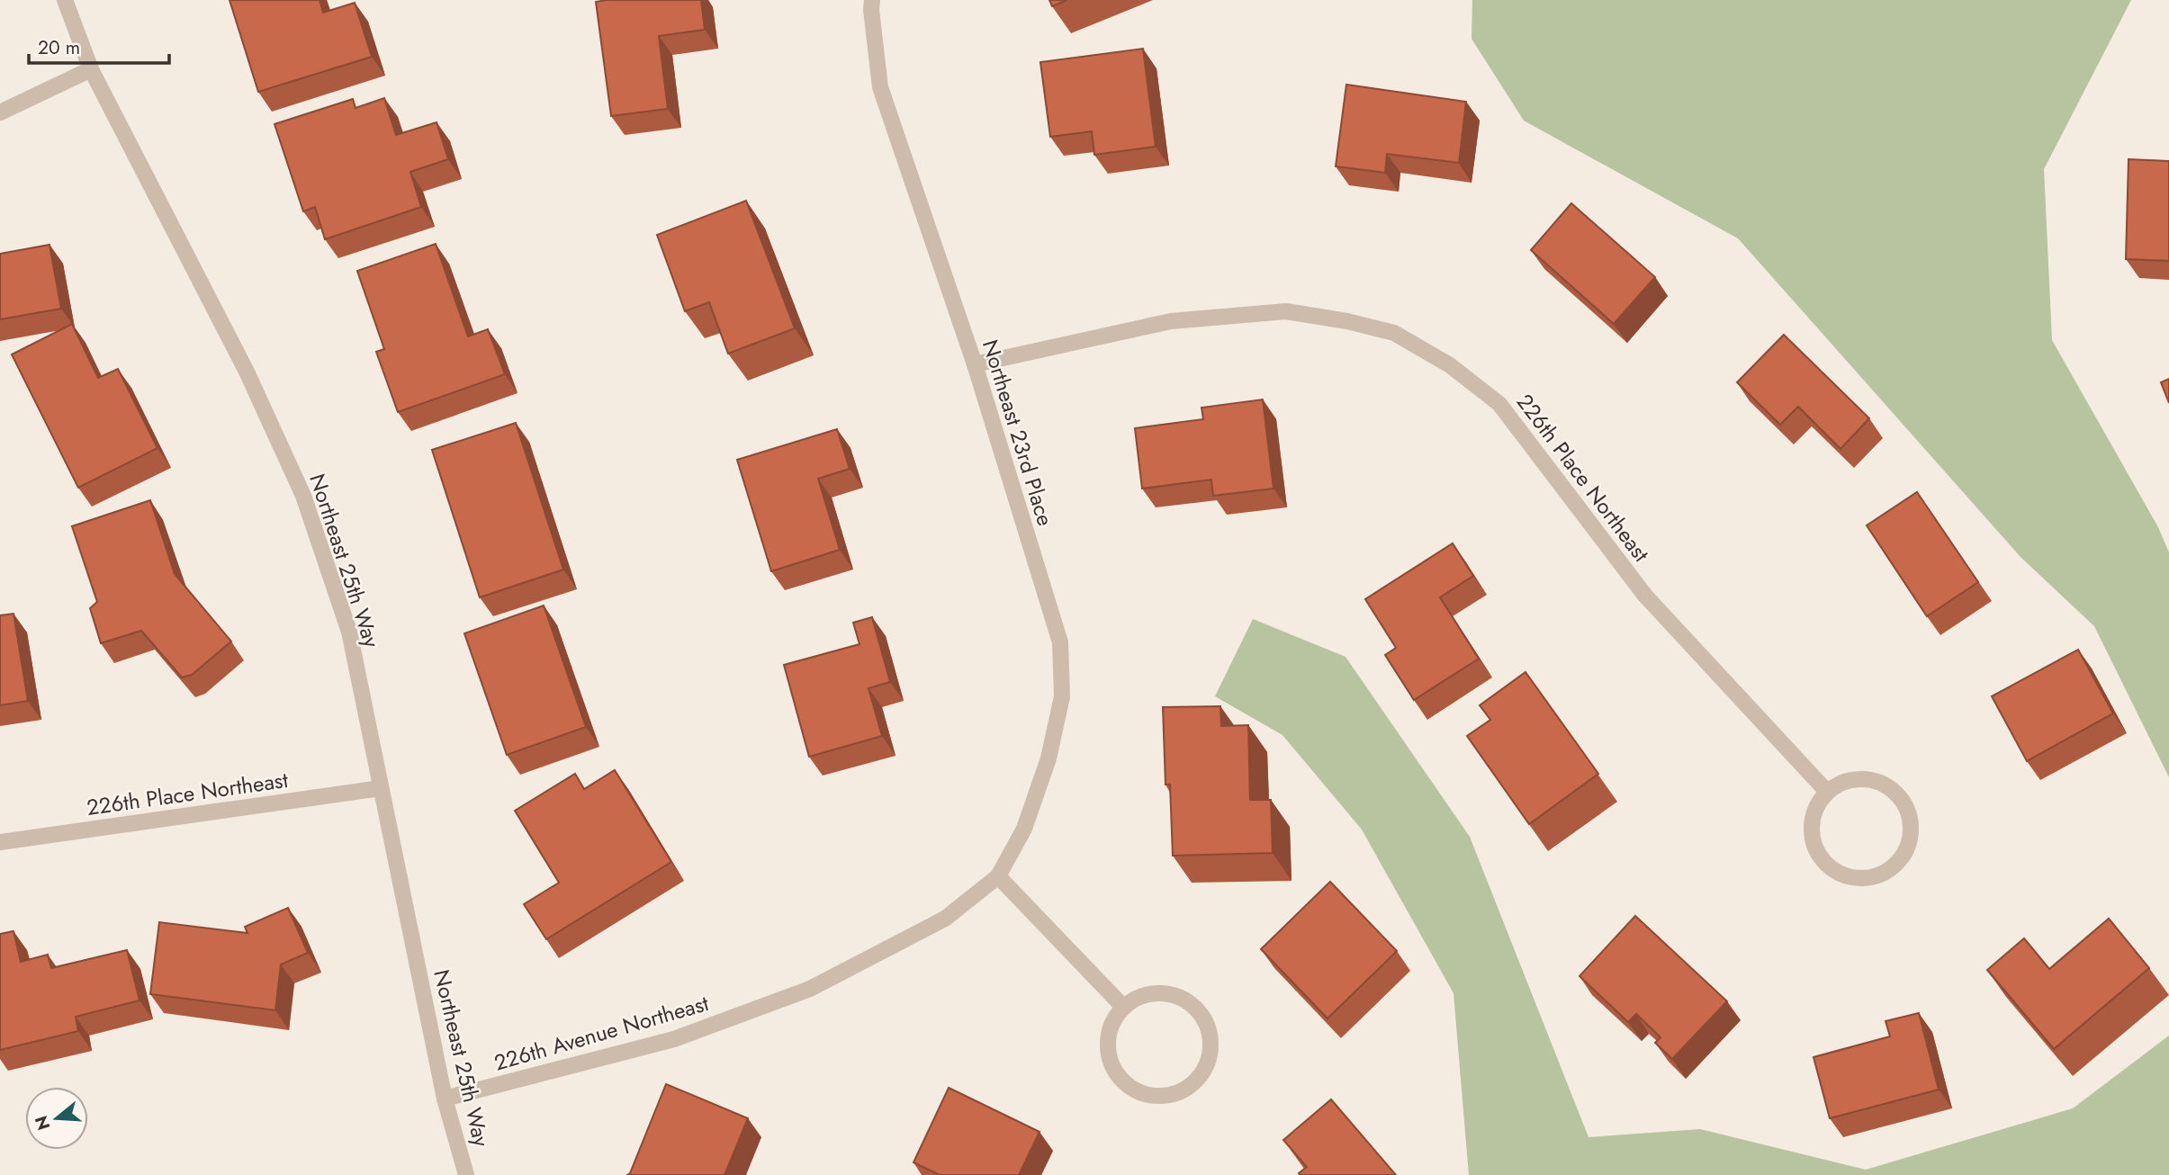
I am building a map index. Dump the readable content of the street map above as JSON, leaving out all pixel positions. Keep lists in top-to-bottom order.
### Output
{
  "streets": {
    "street": [
      "Northeast 23rd Place",
      "226th Place Northeast",
      "Northeast 25th Way",
      "226th Avenue Northeast"
    ]
  },
  "crossings": [
    ["Northeast 23rd Place", "226th Place Northeast"],
    ["Northeast 23rd Place", "226th Avenue Northeast"],
    ["226th Place Northeast", "Northeast 25th Way"],
    ["Northeast 25th Way", "226th Avenue Northeast"]
  ],
  "scale_bar": "20 m",
  "north": "left"
}
